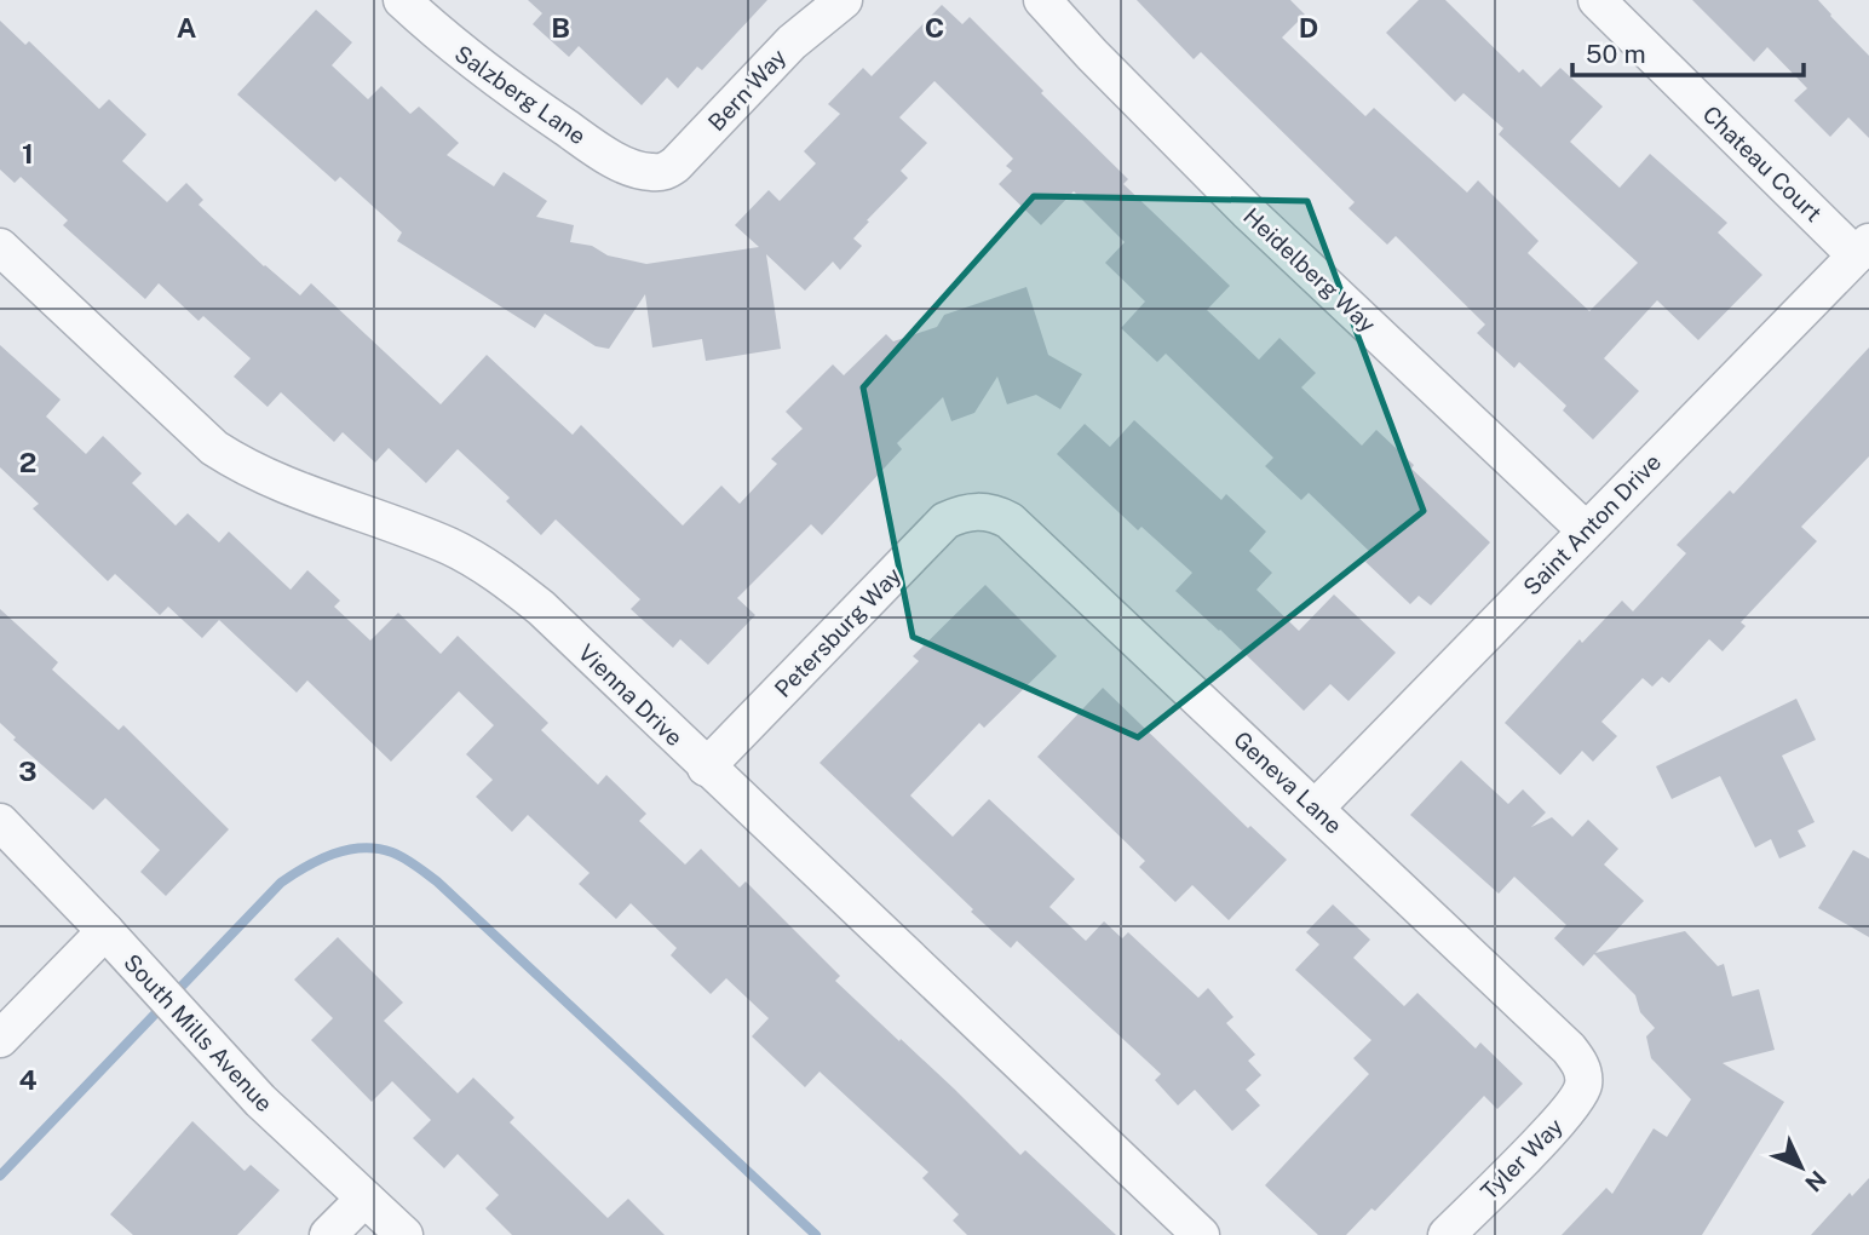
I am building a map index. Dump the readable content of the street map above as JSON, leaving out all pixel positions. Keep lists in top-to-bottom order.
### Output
{
  "streets": {
    "street": [
      "Bern Way",
      "Salzberg Lane",
      "Chateau Court",
      "Heidelberg Way",
      "Saint Anton Drive",
      "Petersburg Way",
      "Vienna Drive",
      "Geneva Lane",
      "South Mills Avenue",
      "Tyler Way"
    ]
  },
  "crossings": [
    ["Bern Way", "Salzberg Lane"],
    ["Chateau Court", "Saint Anton Drive"],
    ["Heidelberg Way", "Saint Anton Drive"],
    ["Saint Anton Drive", "Geneva Lane"],
    ["Petersburg Way", "Vienna Drive"],
    ["Petersburg Way", "Geneva Lane"],
    ["Geneva Lane", "Tyler Way"]
  ],
  "scale_bar": "50 m",
  "north": "bottom right",
  "grid": {
    "columns": [
      "A",
      "B",
      "C",
      "D"
    ],
    "rows": [
      "1",
      "2",
      "3",
      "4"
    ]
  }
}
